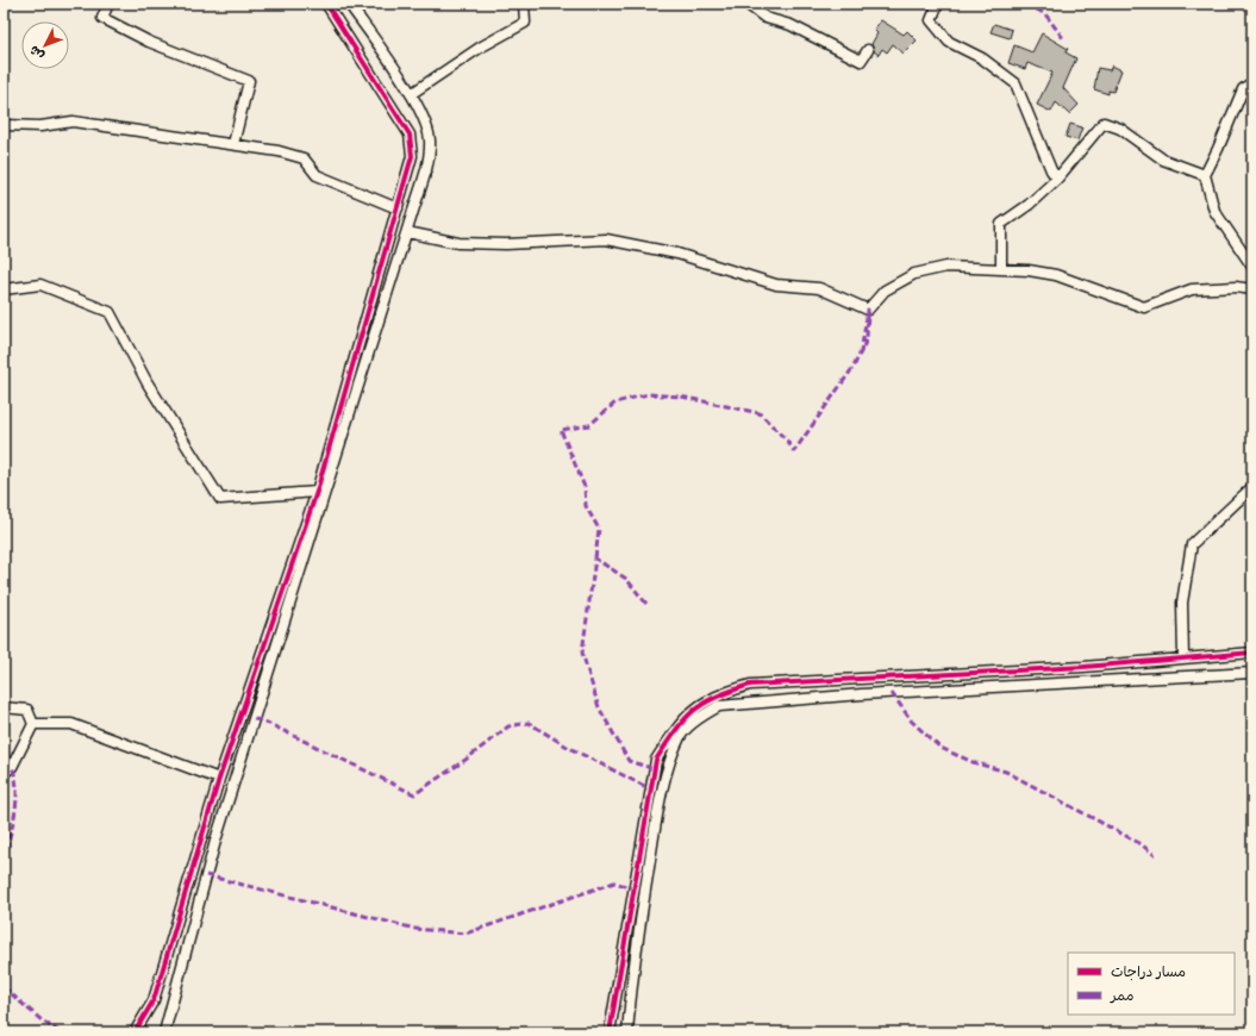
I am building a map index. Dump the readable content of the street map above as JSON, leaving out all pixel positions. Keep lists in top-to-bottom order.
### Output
{
  "legend": ["مسار دراجات", "ممر"],
  "north": "bottom left"
}
